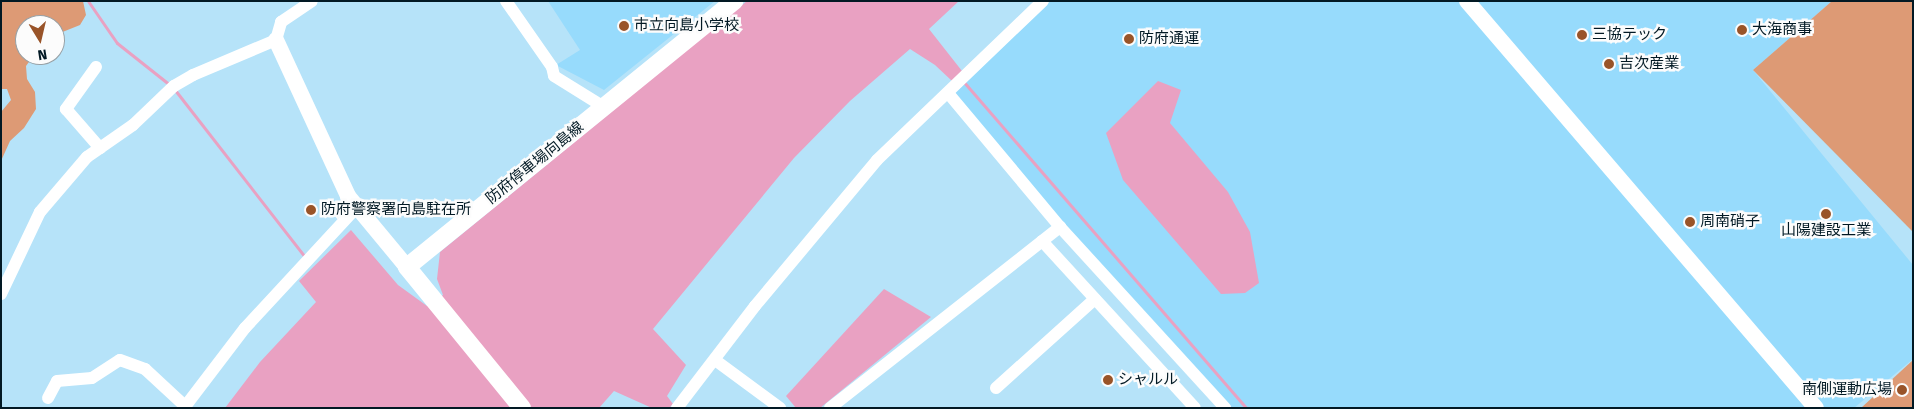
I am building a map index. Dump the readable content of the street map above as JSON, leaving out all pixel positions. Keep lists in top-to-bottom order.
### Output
{
  "streets": {
    "main road": ["防府停車場向島線"]
  },
  "places": [
    "市立向島小学校",
    "大海商事",
    "三協テック",
    "防府通運",
    "吉次産業",
    "防府警察署向島駐在所",
    "山陽建設工業",
    "周南硝子",
    "シャルル",
    "南側運動広場"
  ],
  "north": "bottom"
}
